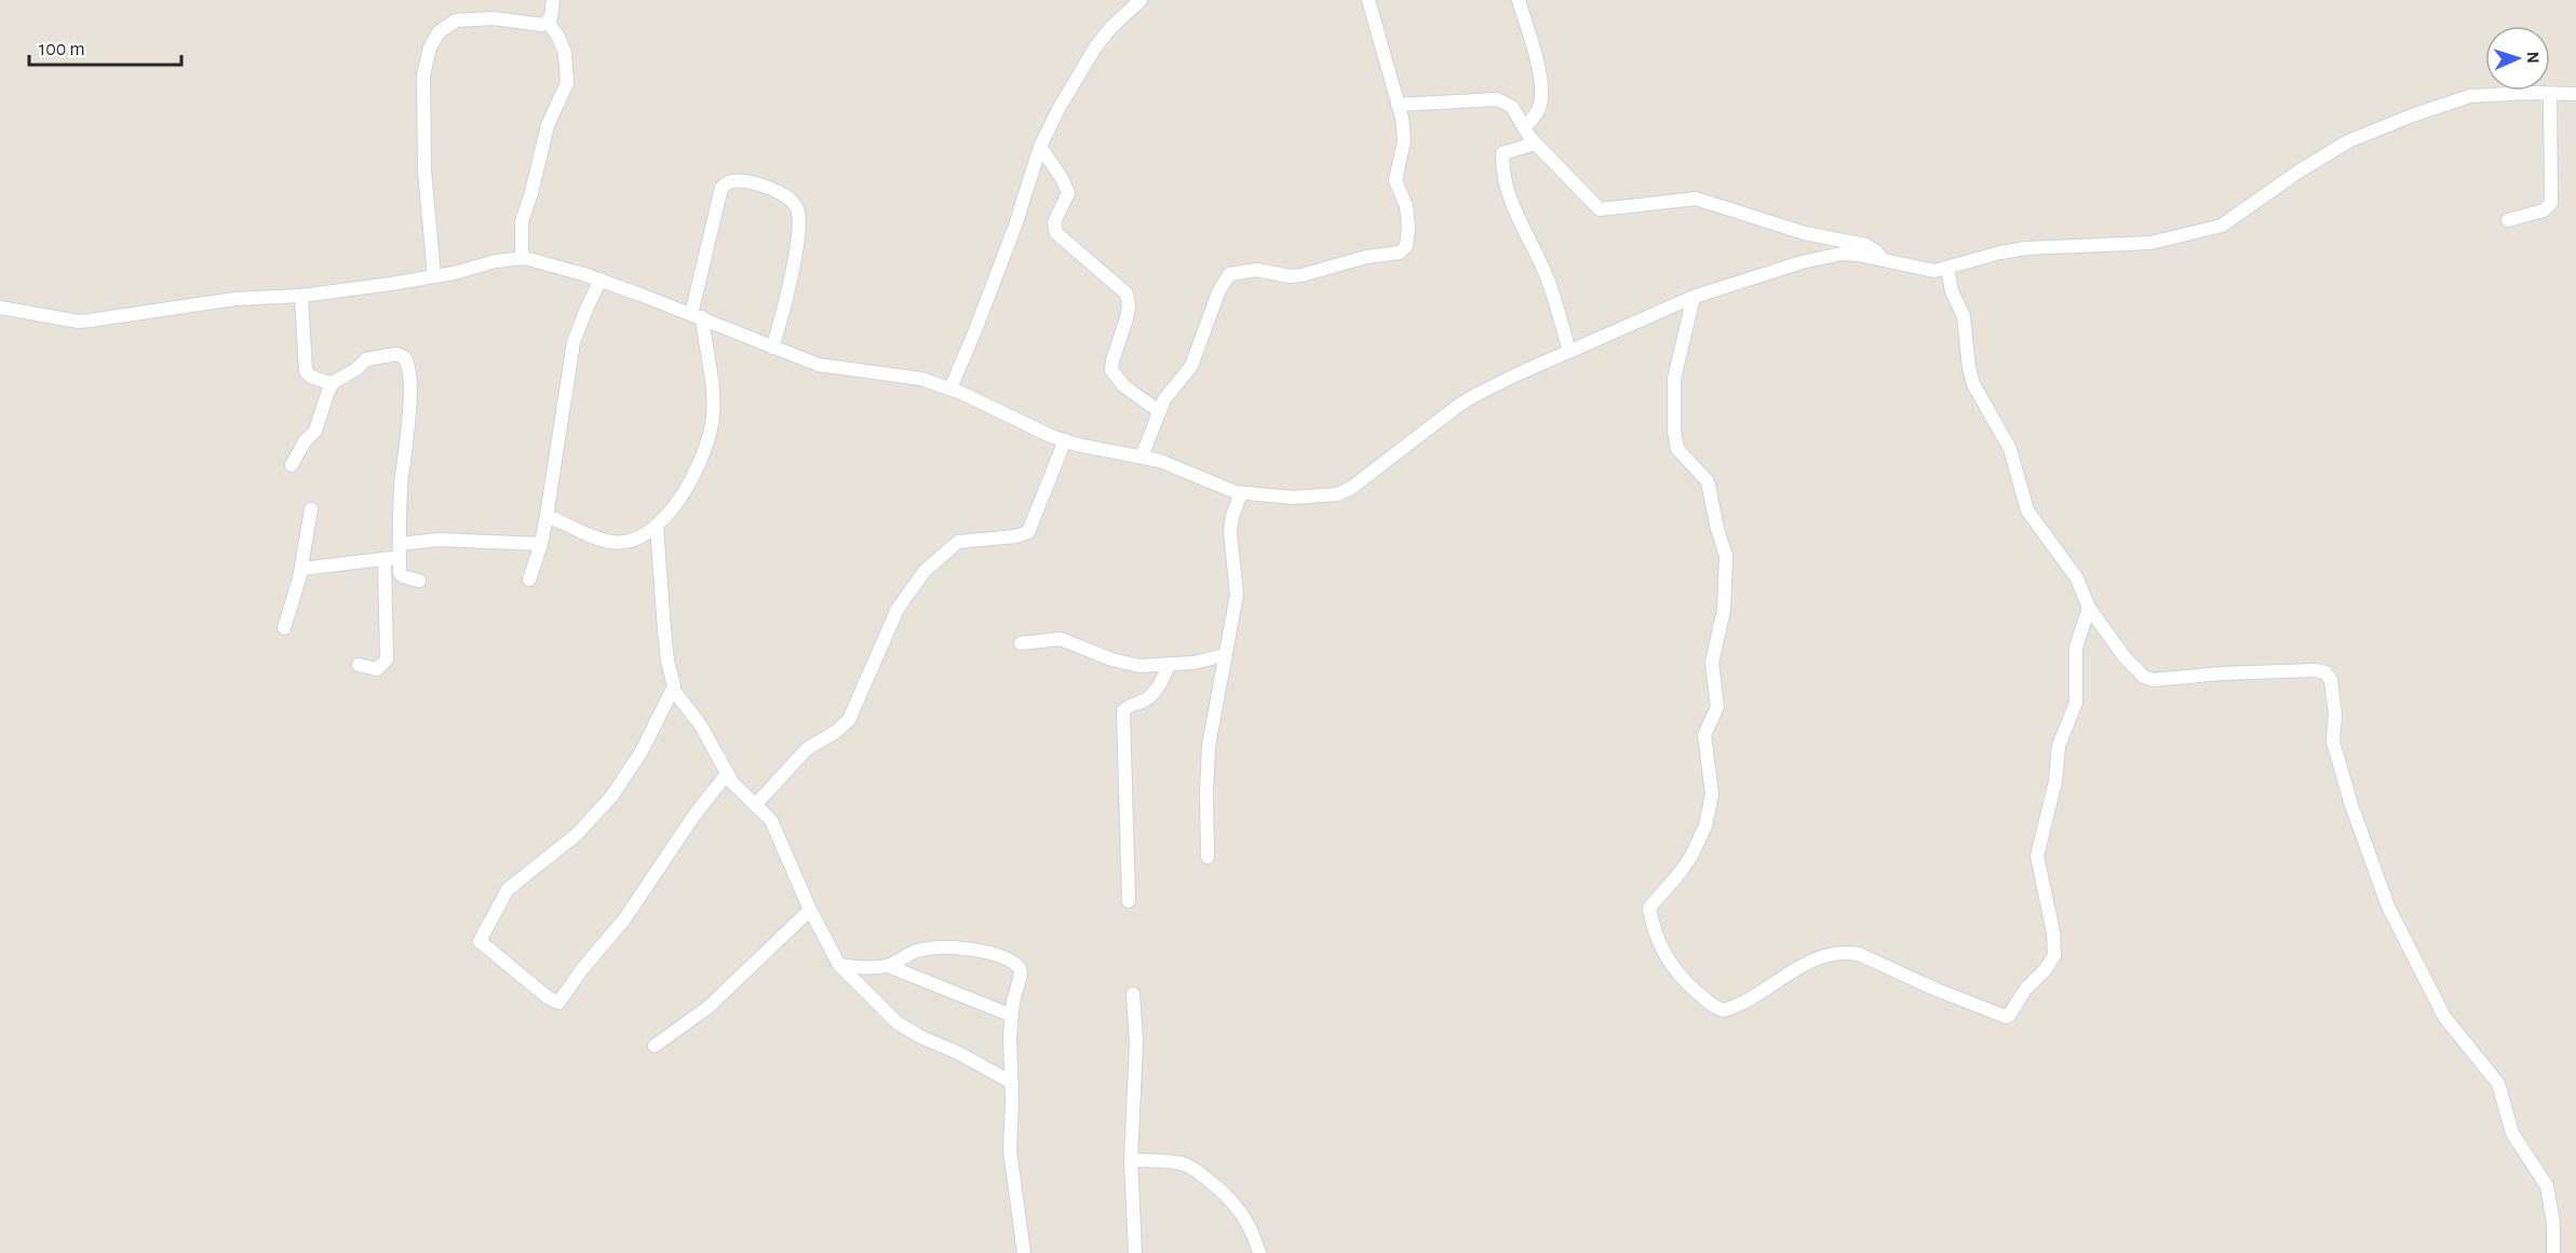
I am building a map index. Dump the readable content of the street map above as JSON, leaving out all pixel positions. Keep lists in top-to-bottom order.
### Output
{
  "scale_bar": "100 m",
  "north": "right"
}
